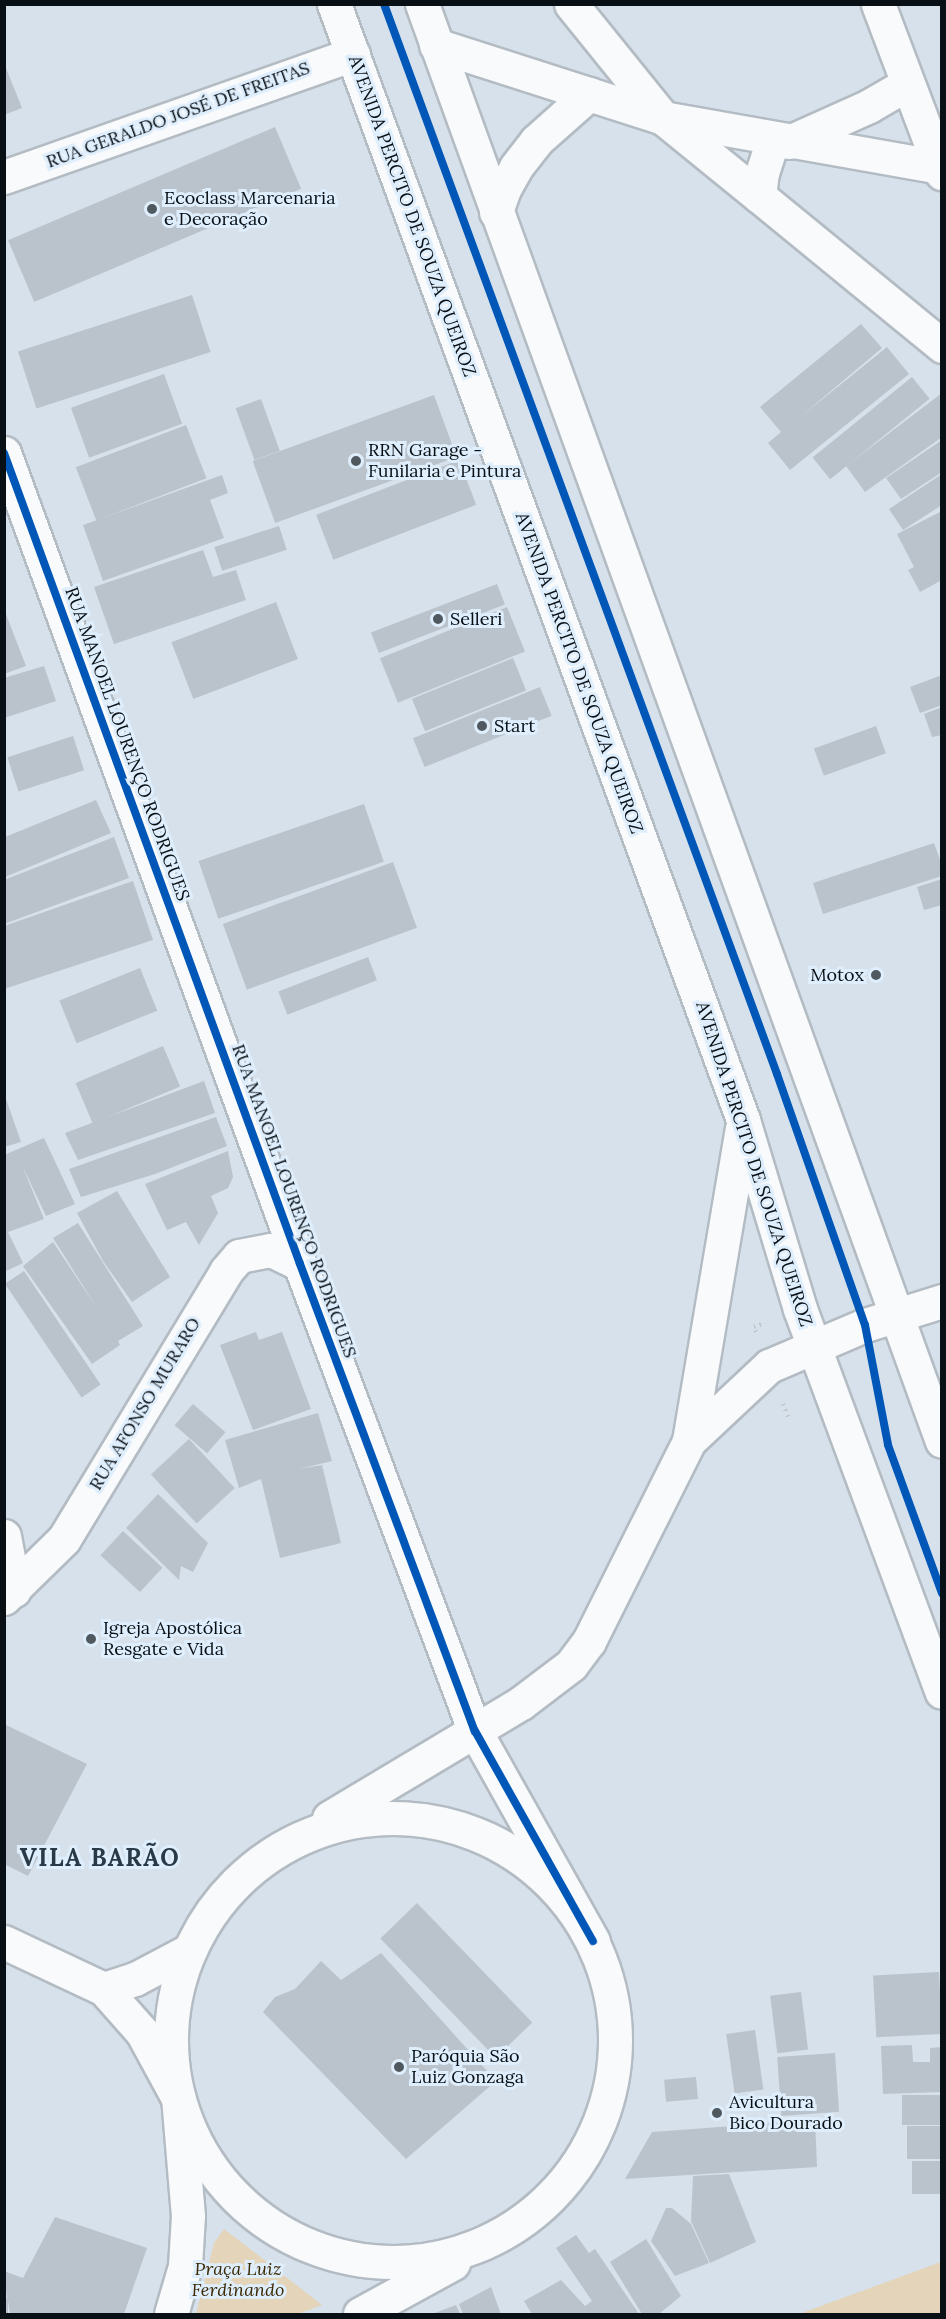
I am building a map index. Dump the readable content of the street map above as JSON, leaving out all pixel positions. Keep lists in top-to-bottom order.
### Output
{
  "streets": {
    "street": [
      "RUA GERALDO JOSÉ DE FREITAS",
      "AVENIDA PERCITO DE SOUZA QUEIROZ",
      "RUA MANOEL LOURENÇO RODRIGUES",
      "RUA AFONSO MURARO"
    ]
  },
  "crossings": [
    ["RUA GERALDO JOSÉ DE FREITAS", "AVENIDA PERCITO DE SOUZA QUEIROZ"],
    ["RUA MANOEL LOURENÇO RODRIGUES", "RUA AFONSO MURARO"]
  ],
  "districts": ["VILA BARÃO"],
  "parks": ["Praça Luiz Ferdinando"],
  "places": [
    "Ecoclass Marcenaria e Decoração",
    "RRN Garage - Funilaria e Pintura",
    "Selleri",
    "Start",
    "Motox",
    "Igreja Apostólica Resgate e Vida",
    "Paróquia São Luiz Gonzaga",
    "Avicultura Bico Dourado"
  ]
}
